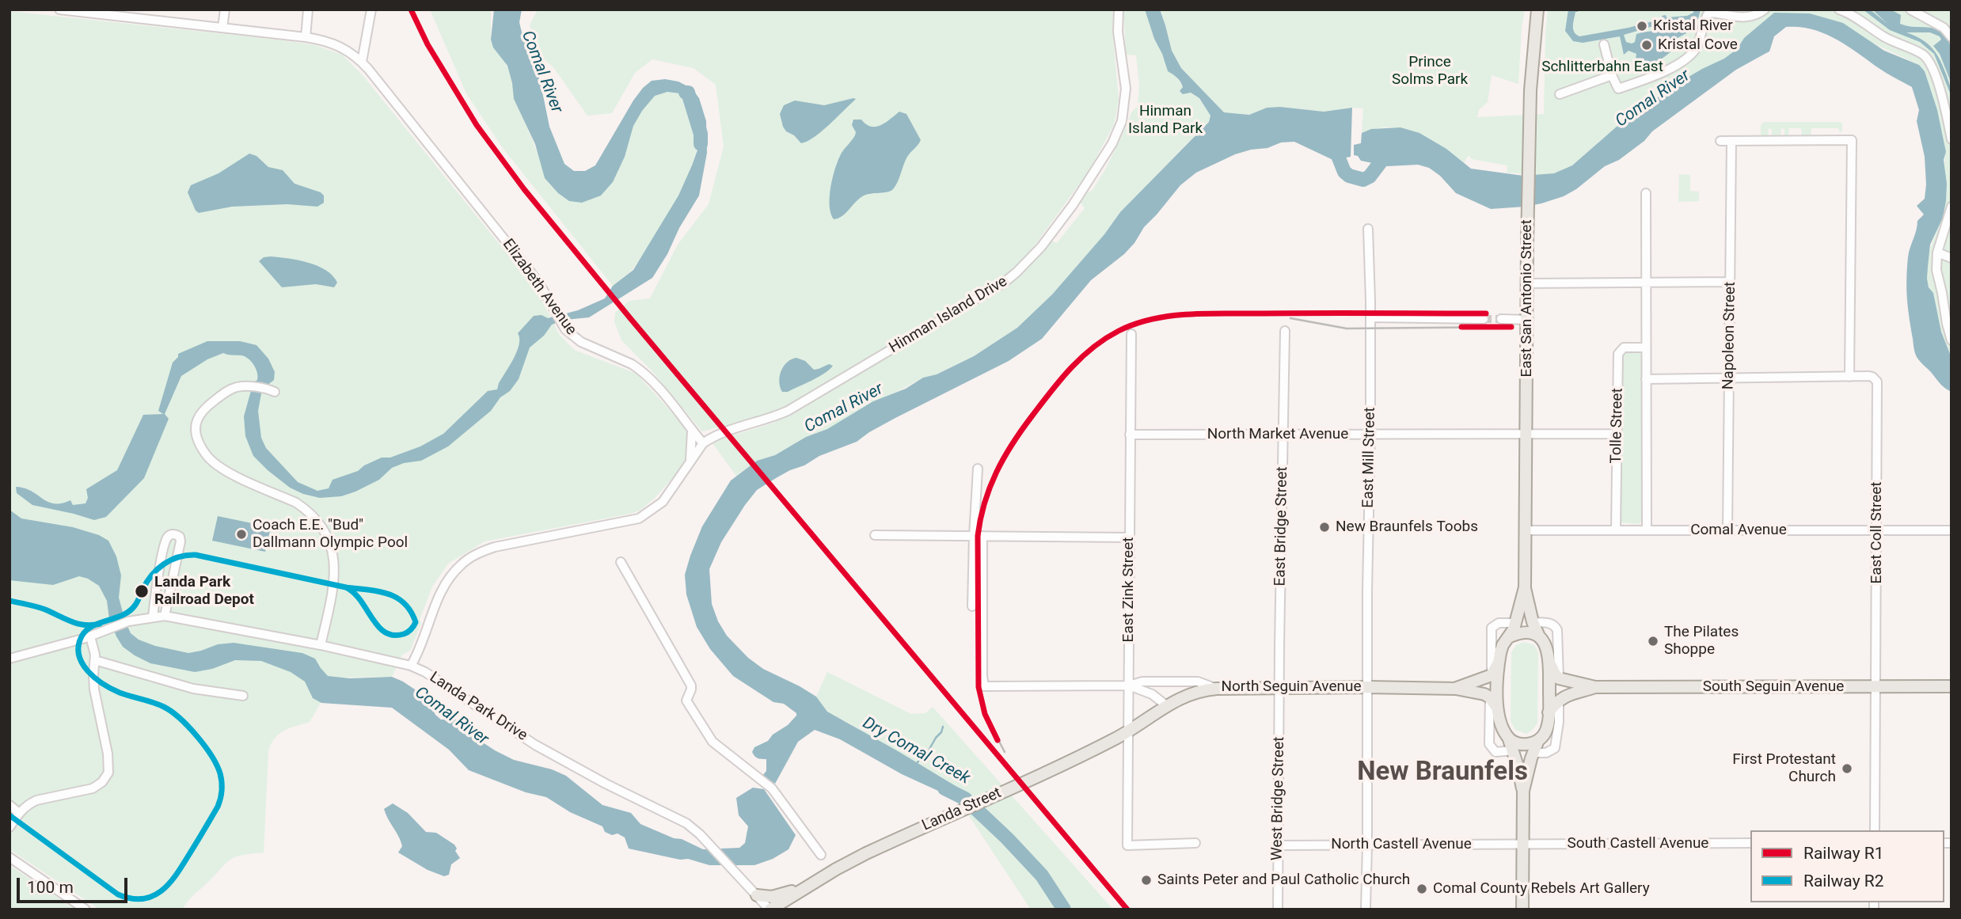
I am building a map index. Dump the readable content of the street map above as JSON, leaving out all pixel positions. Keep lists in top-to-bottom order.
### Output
{
  "streets": {
    "main road": [
      "East San Antonio Street",
      "North Seguin Avenue",
      "South Seguin Avenue",
      "Landa Street"
    ],
    "street": [
      "Elizabeth Avenue",
      "Hinman Island Drive",
      "Napoleon Street",
      "Tolle Street",
      "North Market Avenue",
      "East Mill Street",
      "East Bridge Street",
      "Comal Avenue",
      "East Coll Street",
      "East Zink Street",
      "Landa Park Drive",
      "West Bridge Street",
      "South Castell Avenue",
      "North Castell Avenue"
    ]
  },
  "crossings": [
    ["Elizabeth Avenue", "Hinman Island Drive"],
    ["East San Antonio Street", "North Market Avenue"],
    ["East San Antonio Street", "Comal Avenue"],
    ["Napoleon Street", "Comal Avenue"],
    ["Tolle Street", "North Market Avenue"],
    ["Tolle Street", "Comal Avenue"],
    ["North Market Avenue", "East Mill Street"],
    ["North Market Avenue", "East Bridge Street"],
    ["North Market Avenue", "East Zink Street"],
    ["East Mill Street", "North Seguin Avenue"],
    ["East Mill Street", "North Castell Avenue"],
    ["East Bridge Street", "North Seguin Avenue"],
    ["East Bridge Street", "West Bridge Street"],
    ["Comal Avenue", "East Coll Street"],
    ["East Coll Street", "South Seguin Avenue"],
    ["East Zink Street", "North Seguin Avenue"],
    ["East Zink Street", "Landa Street"],
    ["North Seguin Avenue", "West Bridge Street"],
    ["North Seguin Avenue", "Landa Street"],
    ["Landa Park Drive", "Landa Street"],
    ["West Bridge Street", "North Castell Avenue"],
    ["South Castell Avenue", "North Castell Avenue"]
  ],
  "districts": ["New Braunfels"],
  "water": ["Comal River", "Dry Comal Creek"],
  "parks": ["Prince Solms Park", "Schlitterbahn East", "Hinman Island Park"],
  "places": [
    "Kristal River",
    "Kristal Cove",
    "New Braunfels Toobs",
    "Coach E.E. \"Bud\" Dallmann Olympic Pool",
    "Landa Park Railroad Depot",
    "The Pilates Shoppe",
    "First Protestant Church",
    "Saints Peter and Paul Catholic Church",
    "Comal County Rebels Art Gallery"
  ],
  "lines": ["rail line R1", "rail line R2"],
  "legend": ["Railway R1", "Railway R2"],
  "scale_bar": "100 m"
}
